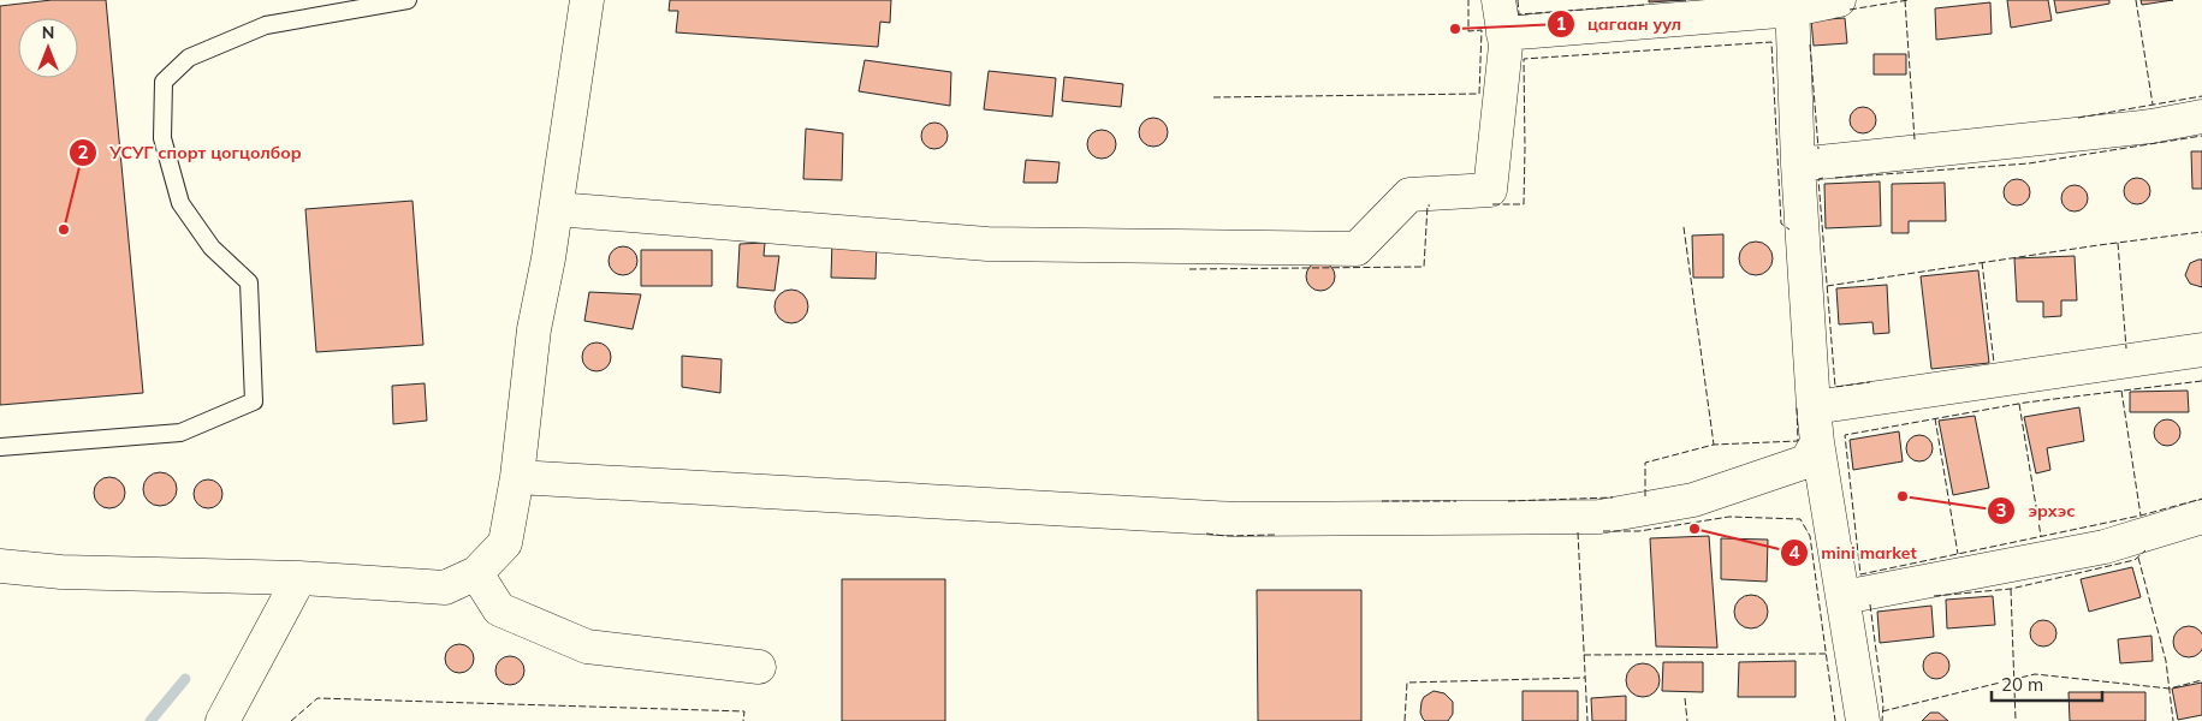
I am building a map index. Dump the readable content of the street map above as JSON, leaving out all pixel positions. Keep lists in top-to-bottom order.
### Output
{
  "places": [
    "цагаан уул",
    "УСУГ спорт цогцолбор",
    "эрхэс",
    "mini market"
  ],
  "scale_bar": "20 m",
  "north": "top"
}
